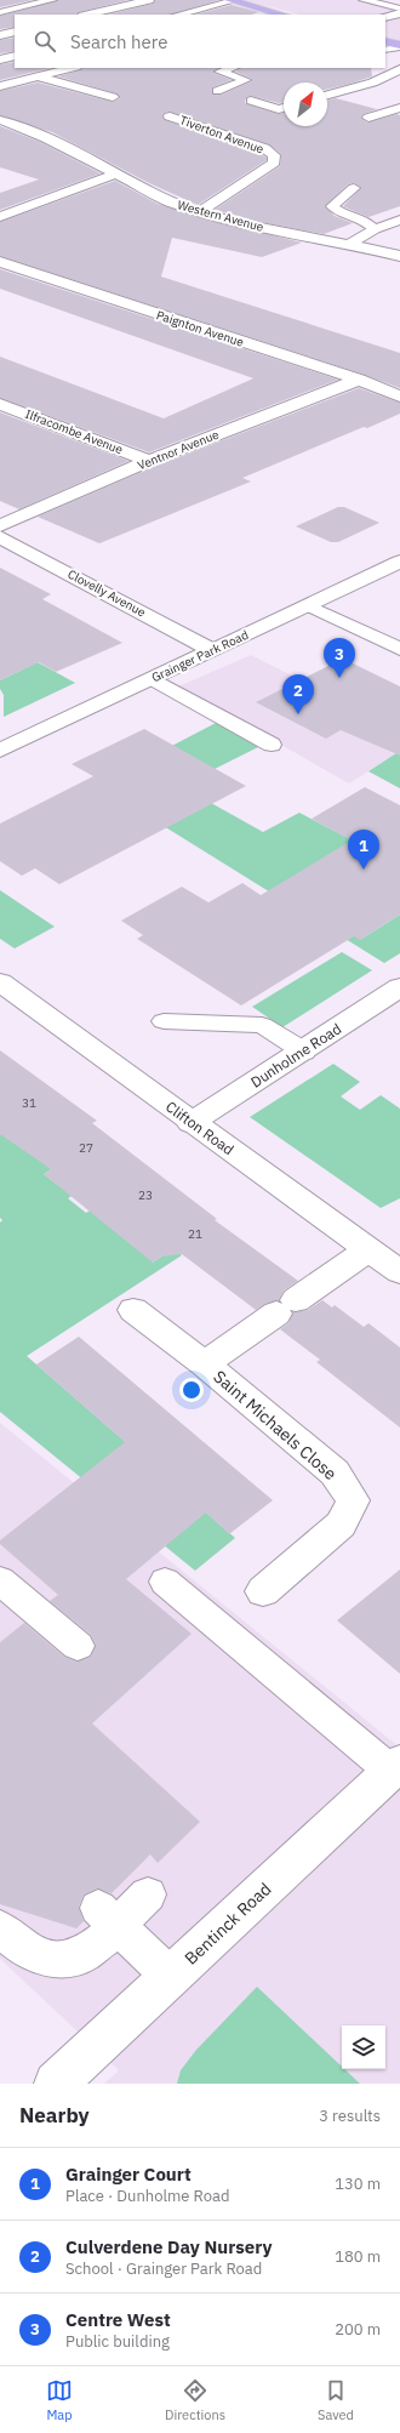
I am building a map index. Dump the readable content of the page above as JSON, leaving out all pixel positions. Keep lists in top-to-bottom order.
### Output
{
  "streets": {
    "street": [
      "Tiverton Avenue",
      "Western Avenue",
      "Paignton Avenue",
      "Ilfracombe Avenue",
      "Ventnor Avenue",
      "Clovelly Avenue",
      "Grainger Park Road",
      "Dunholme Road",
      "Clifton Road",
      "Saint Michaels Close",
      "Bentinck Road"
    ]
  },
  "crossings": [
    ["Tiverton Avenue", "Western Avenue"],
    ["Paignton Avenue", "Ventnor Avenue"],
    ["Ilfracombe Avenue", "Ventnor Avenue"],
    ["Clovelly Avenue", "Grainger Park Road"],
    ["Dunholme Road", "Clifton Road"],
    ["Clifton Road", "Saint Michaels Close"]
  ],
  "house_numbers": [
    "31",
    "27",
    "23",
    "21"
  ],
  "north": "top right",
  "page": {
    "search": "Search here",
    "pins": ["3", "2", "1"],
    "heading": ["Nearby", "3 results"],
    "list": [
      {
        "mark": "1",
        "name": "Grainger Court",
        "note": "Place · Dunholme Road",
        "value": "130 m"
      },
      {
        "mark": "2",
        "name": "Culverdene Day Nursery",
        "note": "School · Grainger Park Road",
        "value": "180 m"
      },
      {
        "mark": "3",
        "name": "Centre West",
        "note": "Public building",
        "value": "200 m"
      }
    ],
    "nav": ["Map", "Directions", "Saved"]
  }
}
